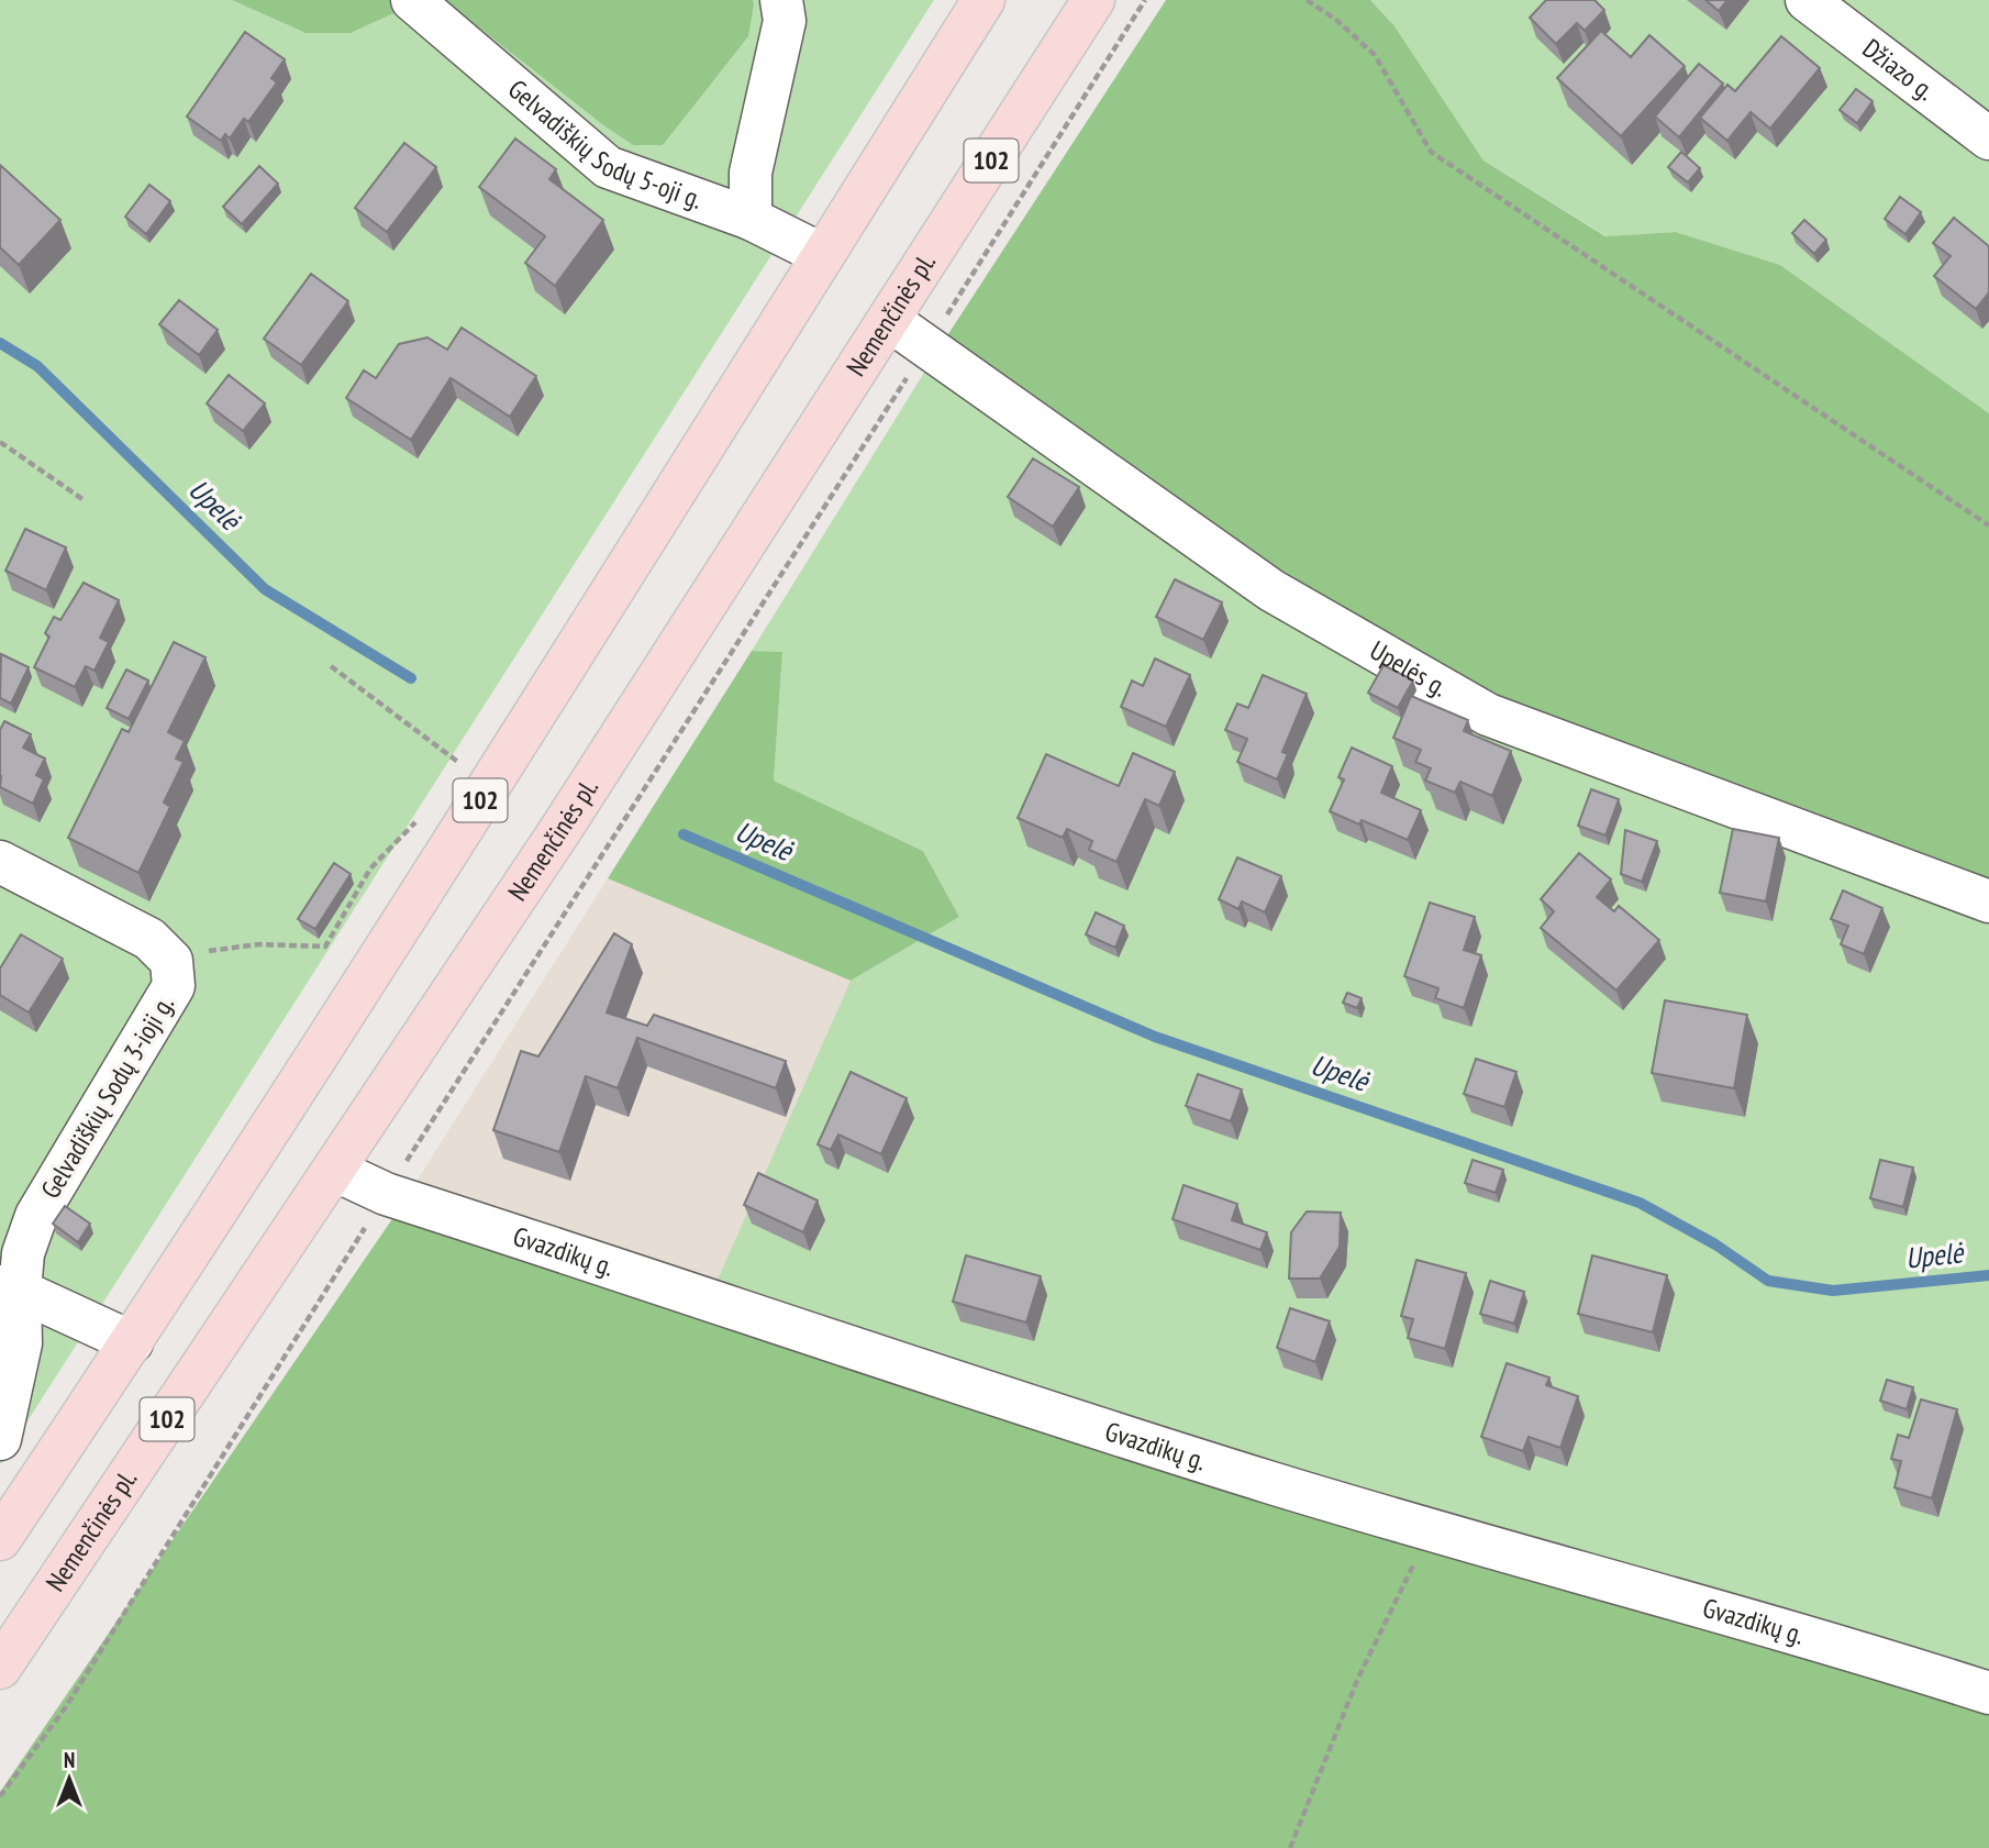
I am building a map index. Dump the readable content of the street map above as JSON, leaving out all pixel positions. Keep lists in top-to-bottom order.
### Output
{
  "streets": {
    "main road": ["102", "Nemenčinės pl."],
    "street": [
      "Džiazo g.",
      "Gelvadiškių Sodų 5-oji g.",
      "Upelės g.",
      "Gelvadiškių Sodų 3-ioji g.",
      "Gvazdikų g."
    ]
  },
  "crossings": [
    ["Gelvadiškių Sodų 5-oji g.", "102"],
    ["Nemenčinės pl.", "Upelės g."],
    ["Nemenčinės pl.", "Gvazdikų g."]
  ],
  "water": ["Upelė"],
  "north": "top"
}
